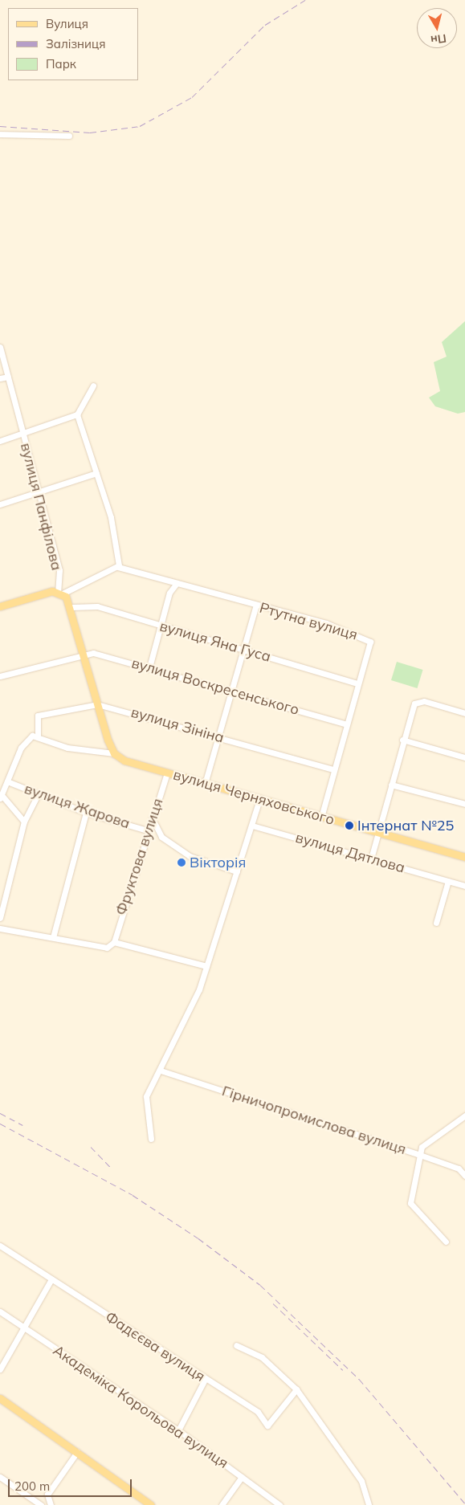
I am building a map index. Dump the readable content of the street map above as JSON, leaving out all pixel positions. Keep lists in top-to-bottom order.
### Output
{
  "streets": {
    "main road": ["вулиця Черняховського"],
    "street": [
      "вулиця Панфілова",
      "Ртутна вулиця",
      "вулиця Яна Гуса",
      "вулиця Воскресенського",
      "вулиця Зініна",
      "вулиця Жарова",
      "вулиця Дятлова",
      "Фруктова вулиця",
      "Гірничопромислова вулиця",
      "Фадєєва вулиця",
      "Академіка Корольова вулиця"
    ]
  },
  "crossings": [
    ["Ртутна вулиця", "вулиця Яна Гуса"],
    ["Ртутна вулиця", "вулиця Воскресенського"],
    ["Ртутна вулиця", "вулиця Зініна"],
    ["Ртутна вулиця", "вулиця Черняховського"],
    ["вулиця Черняховського", "Фруктова вулиця"],
    ["вулиця Жарова", "Фруктова вулиця"]
  ],
  "places": ["Інтернат №25", "Вікторія"],
  "legend": ["Вулиця", "Залізниця", "Парк"],
  "scale_bar": "200 m",
  "north": "bottom"
}
